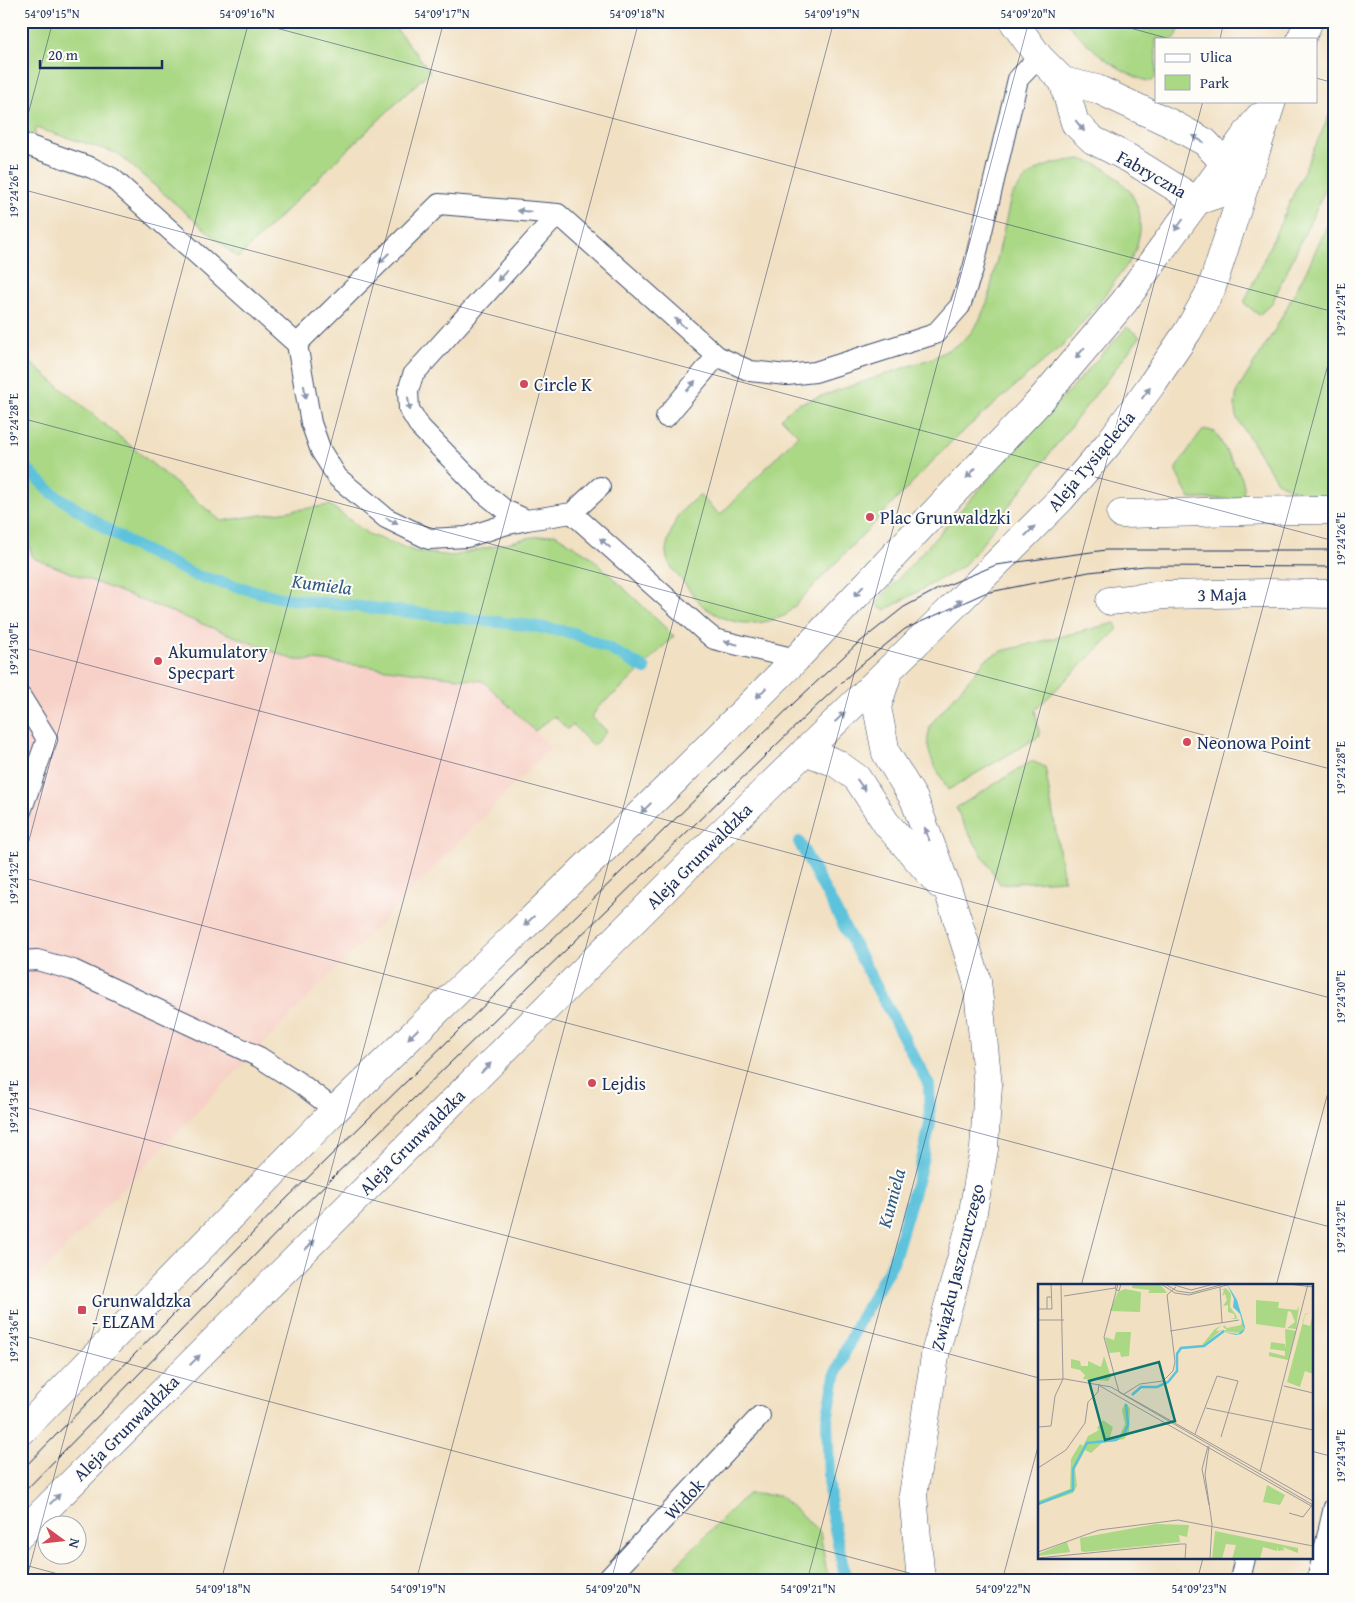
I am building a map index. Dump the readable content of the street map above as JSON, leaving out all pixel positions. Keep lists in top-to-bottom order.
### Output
{
  "streets": {
    "main road": [
      "Fabryczna",
      "Aleja Tysiąclecia",
      "3 Maja",
      "Aleja Grunwaldzka",
      "Związku Jaszczurczego"
    ],
    "lane": ["Widok"]
  },
  "crossings": [
    ["Fabryczna", "Aleja Tysiąclecia"],
    ["Aleja Tysiąclecia", "Aleja Grunwaldzka"],
    ["Aleja Tysiąclecia", "Związku Jaszczurczego"],
    ["Aleja Grunwaldzka", "Związku Jaszczurczego"]
  ],
  "water": ["Kumiela"],
  "places": {
    "other": [
      "Circle K",
      "Plac Grunwaldzki",
      "Akumulatory Specpart",
      "Neonowa Point",
      "Lejdis"
    ],
    "transit": ["Grunwaldzka - ELZAM"]
  },
  "legend": ["Ulica", "Park"],
  "scale_bar": "20 m",
  "north": "right",
  "coordinates": [
    "54°09'15\"N",
    "54°09'16\"N",
    "54°09'17\"N",
    "54°09'18\"N",
    "54°09'19\"N",
    "54°09'20\"N",
    "19°24'26\"E",
    "19°24'24\"E",
    "19°24'28\"E",
    "19°24'30\"E",
    "19°24'32\"E",
    "19°24'34\"E",
    "19°24'36\"E",
    "54°09'21\"N",
    "54°09'22\"N",
    "54°09'23\"N"
  ]
}
